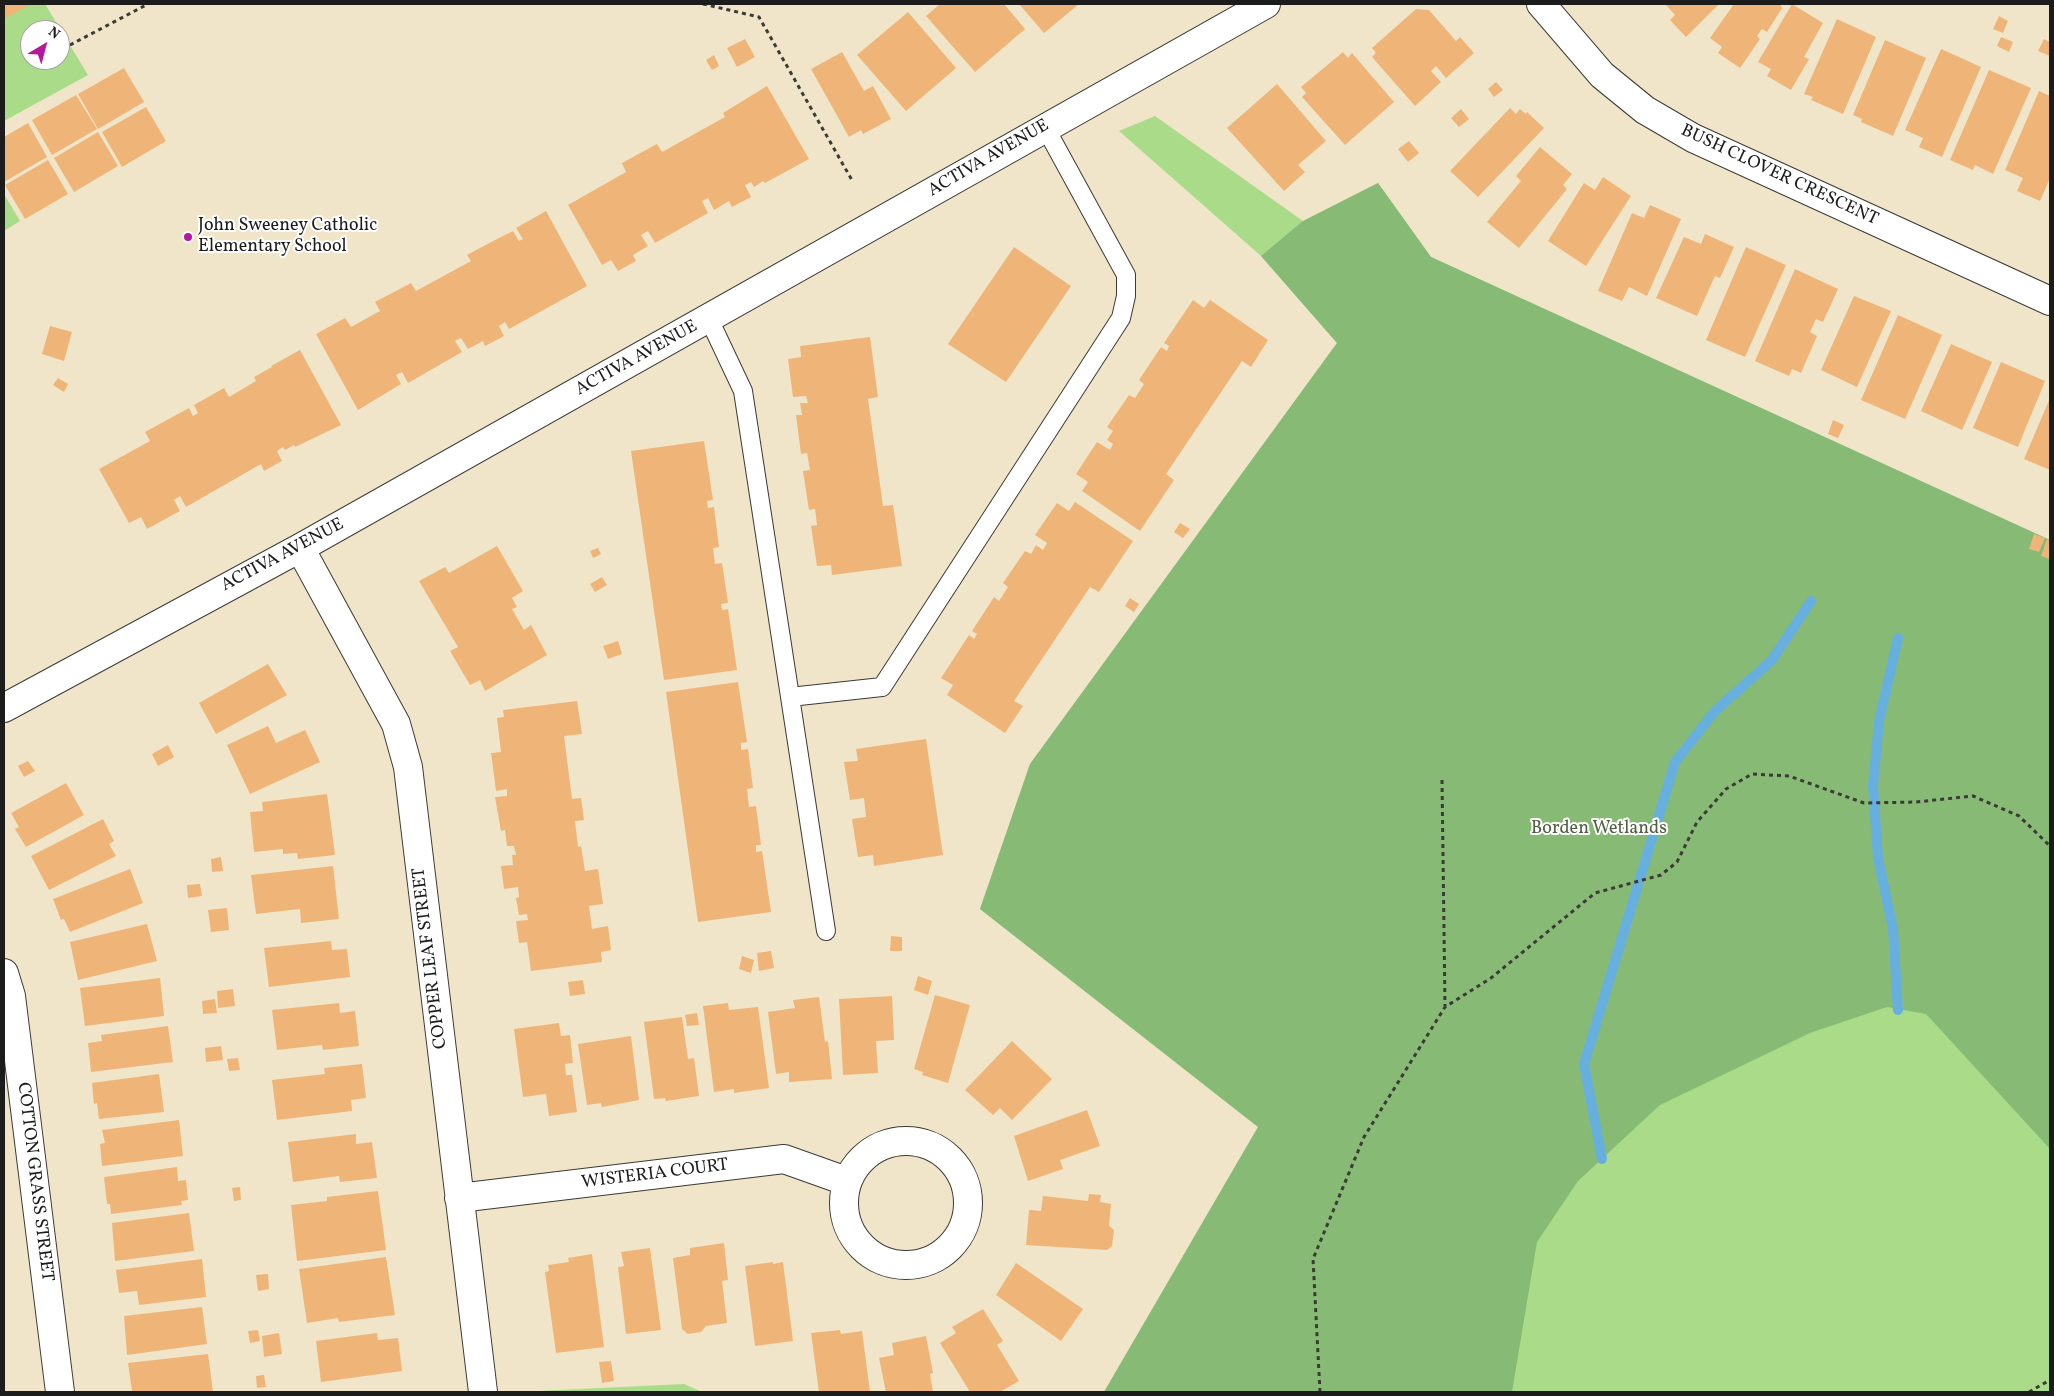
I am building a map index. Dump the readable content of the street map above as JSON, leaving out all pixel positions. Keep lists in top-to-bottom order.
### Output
{
  "streets": {
    "street": [
      "ACTIVA AVENUE",
      "BUSH CLOVER CRESCENT",
      "COPPER LEAF STREET",
      "WISTERIA COURT",
      "COTTON GRASS STREET"
    ]
  },
  "crossings": [
    ["ACTIVA AVENUE", "COPPER LEAF STREET"],
    ["COPPER LEAF STREET", "WISTERIA COURT"]
  ],
  "parks": ["Borden Wetlands"],
  "places": ["John Sweeney Catholic Elementary School"],
  "north": "top right"
}
